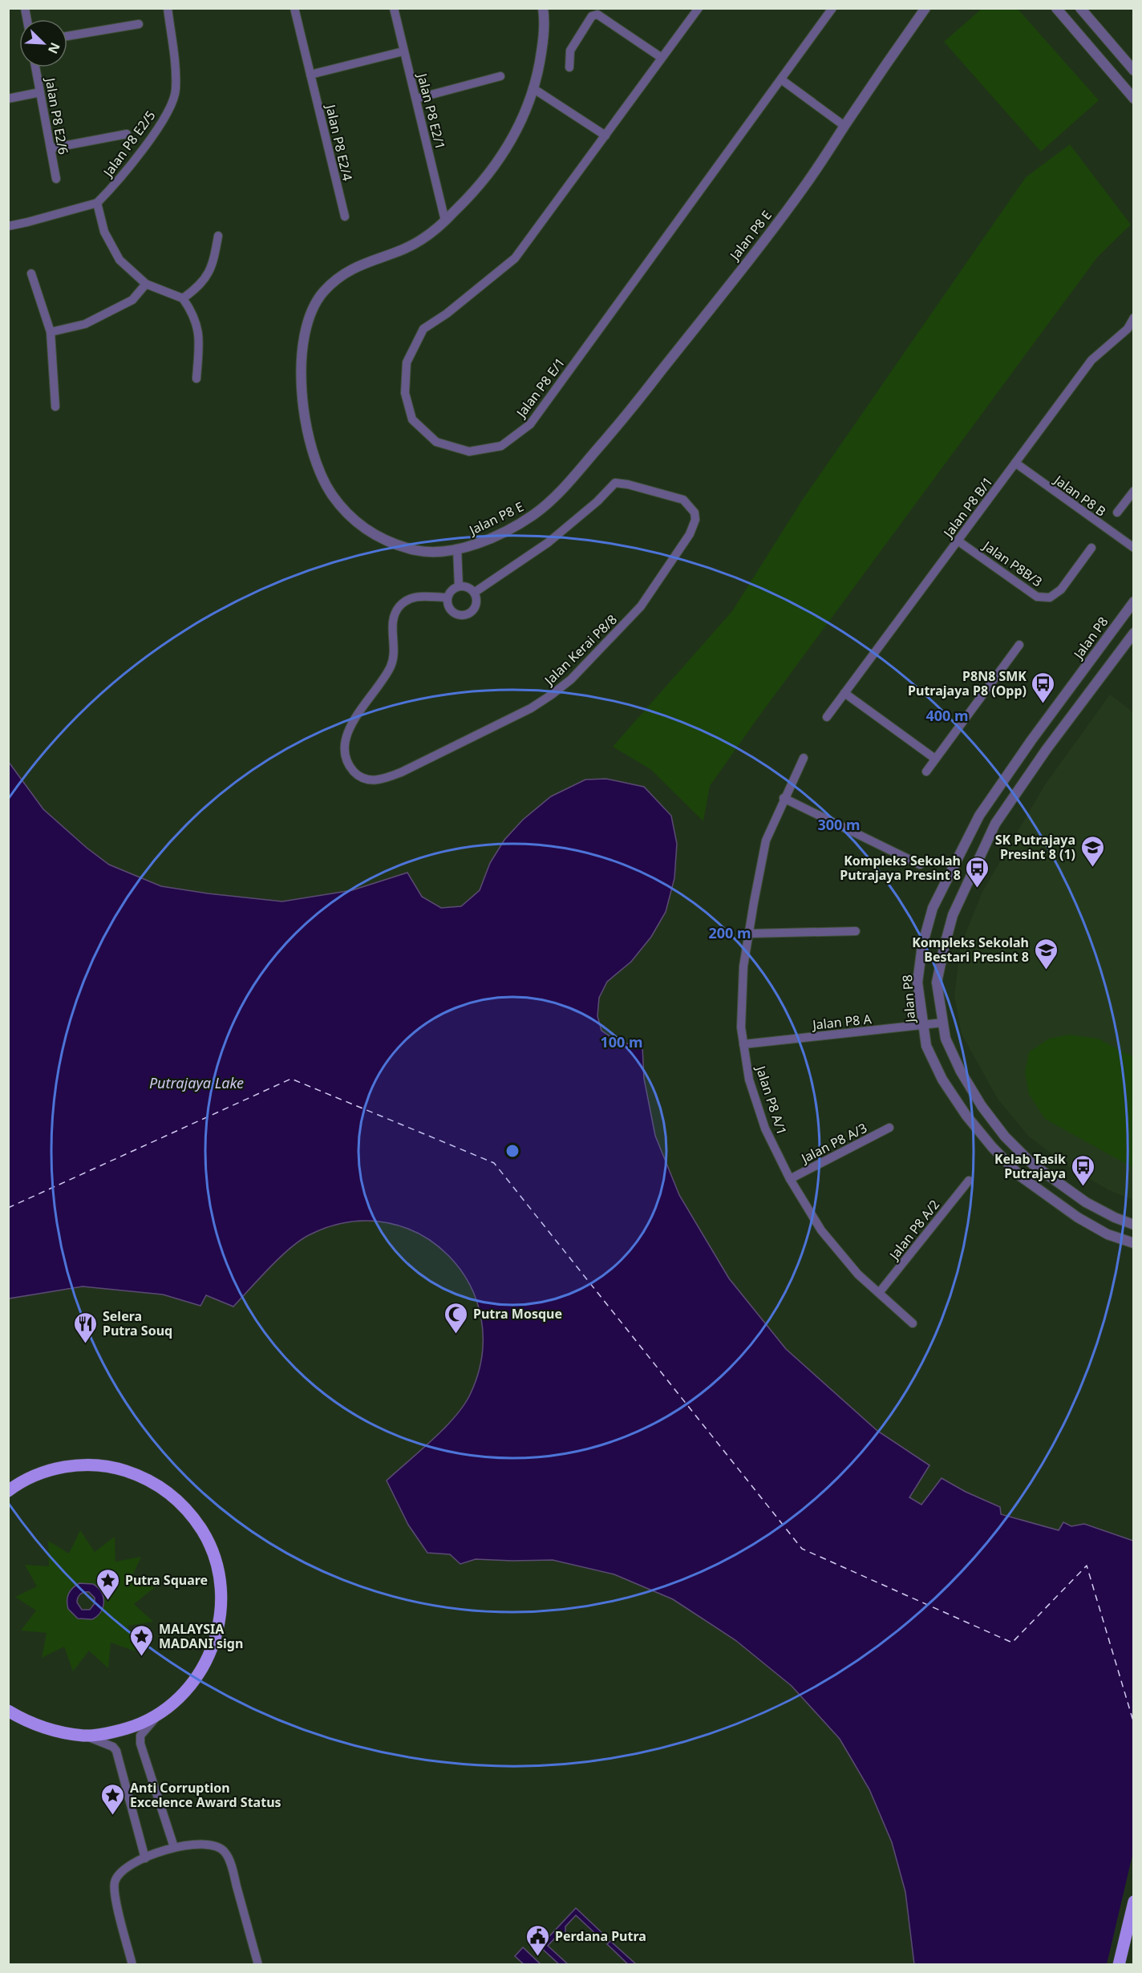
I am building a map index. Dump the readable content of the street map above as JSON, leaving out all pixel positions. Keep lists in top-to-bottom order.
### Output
{
  "streets": {
    "street": [
      "Jalan P8 E2/1",
      "Jalan P8 E2/6",
      "Jalan P8 E2/4",
      "Jalan P8 E2/5",
      "Jalan P8 E",
      "Jalan P8 E/1",
      "Jalan P8 B",
      "Jalan P8 B/1",
      "Jalan P8B/3",
      "Jalan P8",
      "Jalan Kerai P8/8",
      "Jalan P8 A",
      "Jalan P8 A/1",
      "Jalan P8 A/3",
      "Jalan P8 A/2"
    ]
  },
  "crossings": [
    ["Jalan P8 E2/1", "Jalan P8 E"],
    ["Jalan P8 B", "Jalan P8 B/1"],
    ["Jalan P8 B/1", "Jalan P8B/3"],
    ["Jalan P8", "Jalan P8 A"],
    ["Jalan P8 A", "Jalan P8 A/1"],
    ["Jalan P8 A/1", "Jalan P8 A/3"],
    ["Jalan P8 A/1", "Jalan P8 A/2"]
  ],
  "water": ["Putrajaya Lake"],
  "places": {
    "bus stop": ["P8N8 SMK Putrajaya P8 (Opp)", "Kompleks Sekolah Putrajaya Presint 8", "Kelab Tasik Putrajaya"],
    "school or university": ["SK Putrajaya Presint 8 (1)", "Kompleks Sekolah Bestari Presint 8"],
    "mosque": ["Putra Mosque"],
    "restaurant": ["Selera Putra Souq"],
    "place": ["Putra Square", "MALAYSIA MADANI sign", "Anti Corruption Excelence Award Status"],
    "public building": ["Perdana Putra"]
  },
  "north": "bottom right",
  "rings": [
    "400 m",
    "300 m",
    "200 m",
    "100 m"
  ]
}
